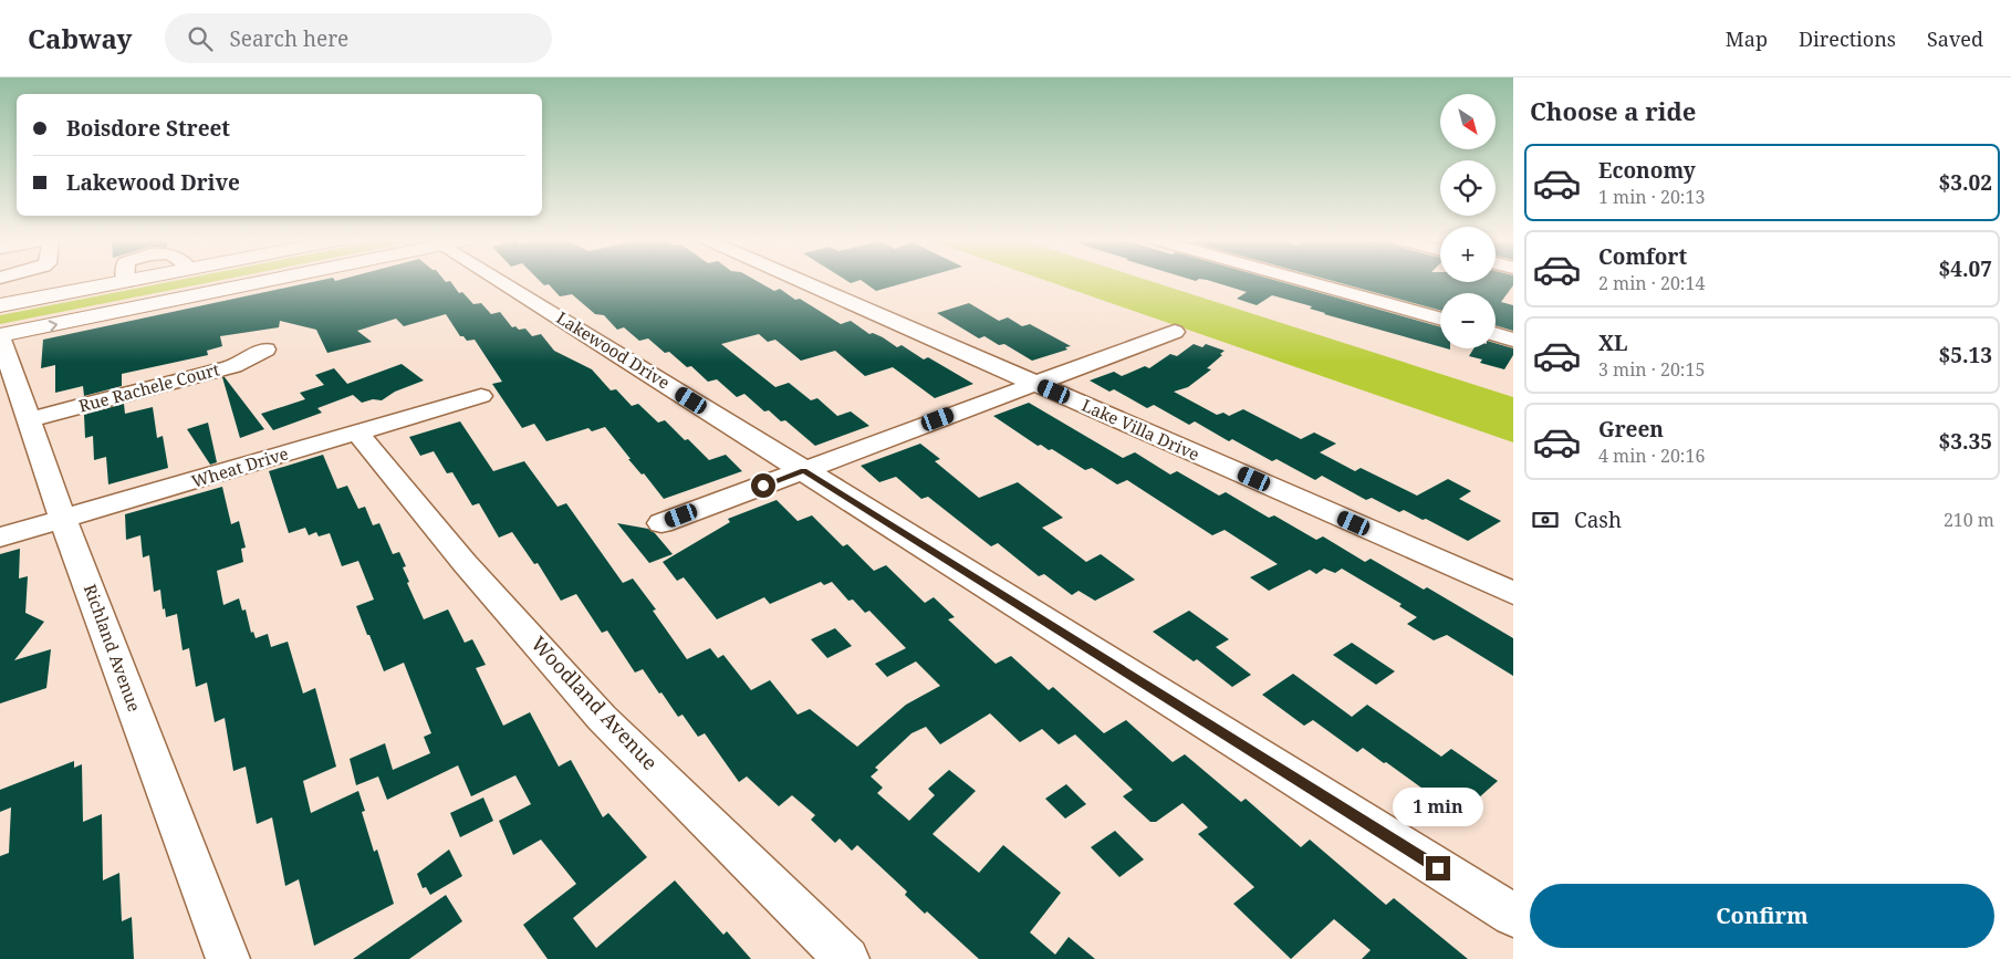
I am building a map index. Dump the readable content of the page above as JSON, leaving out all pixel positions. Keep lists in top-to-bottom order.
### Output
{
  "streets": {
    "street": [
      "Lakewood Drive",
      "Rue Rachele Court",
      "Lake Villa Drive",
      "Wheat Drive",
      "Richland Avenue",
      "Woodland Avenue"
    ]
  },
  "crossings": [
    ["Rue Rachele Court", "Richland Avenue"],
    ["Wheat Drive", "Richland Avenue"],
    ["Wheat Drive", "Woodland Avenue"]
  ],
  "north": "bottom right",
  "page": {
    "header": "Cabway",
    "search": "Search here",
    "nav": ["Map", "Directions", "Saved"],
    "heading": "Choose a ride",
    "map_buttons": ["+", "−"],
    "banner": ["Boisdore Street", "Lakewood Drive"],
    "list": [
      {
        "name": "Economy",
        "note": "1 min · 20:13",
        "value": "$3.02"
      },
      {
        "name": "Comfort",
        "note": "2 min · 20:14",
        "value": "$4.07"
      },
      {
        "name": "XL",
        "note": "3 min · 20:15",
        "value": "$5.13"
      },
      {
        "name": "Green",
        "note": "4 min · 20:16",
        "value": "$3.35"
      }
    ],
    "pay": ["Cash", "210 m"],
    "bubble": "1 min",
    "buttons": "Confirm"
  }
}
